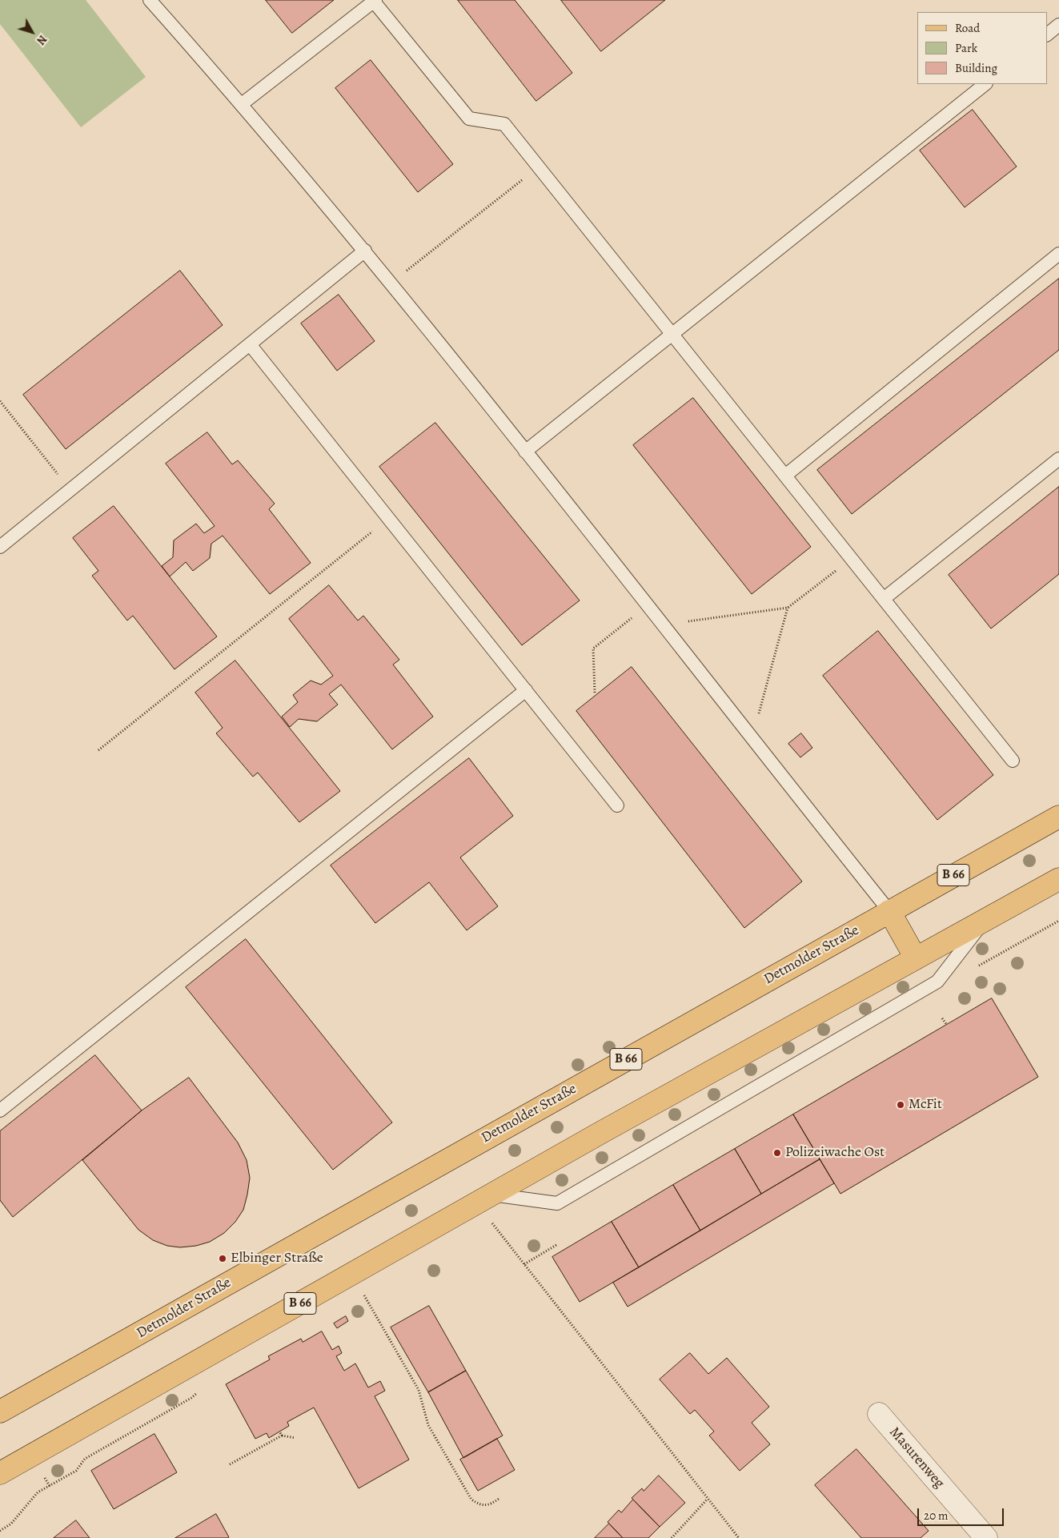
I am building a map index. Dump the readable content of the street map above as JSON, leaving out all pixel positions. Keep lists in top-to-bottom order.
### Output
{
  "streets": {
    "main road": ["B 66", "Detmolder Straße"],
    "street": ["Masurenweg"]
  },
  "places": ["McFit", "Polizeiwache Ost", "Elbinger Straße"],
  "legend": ["Road", "Park", "Building"],
  "scale_bar": "20 m",
  "north": "bottom right"
}
